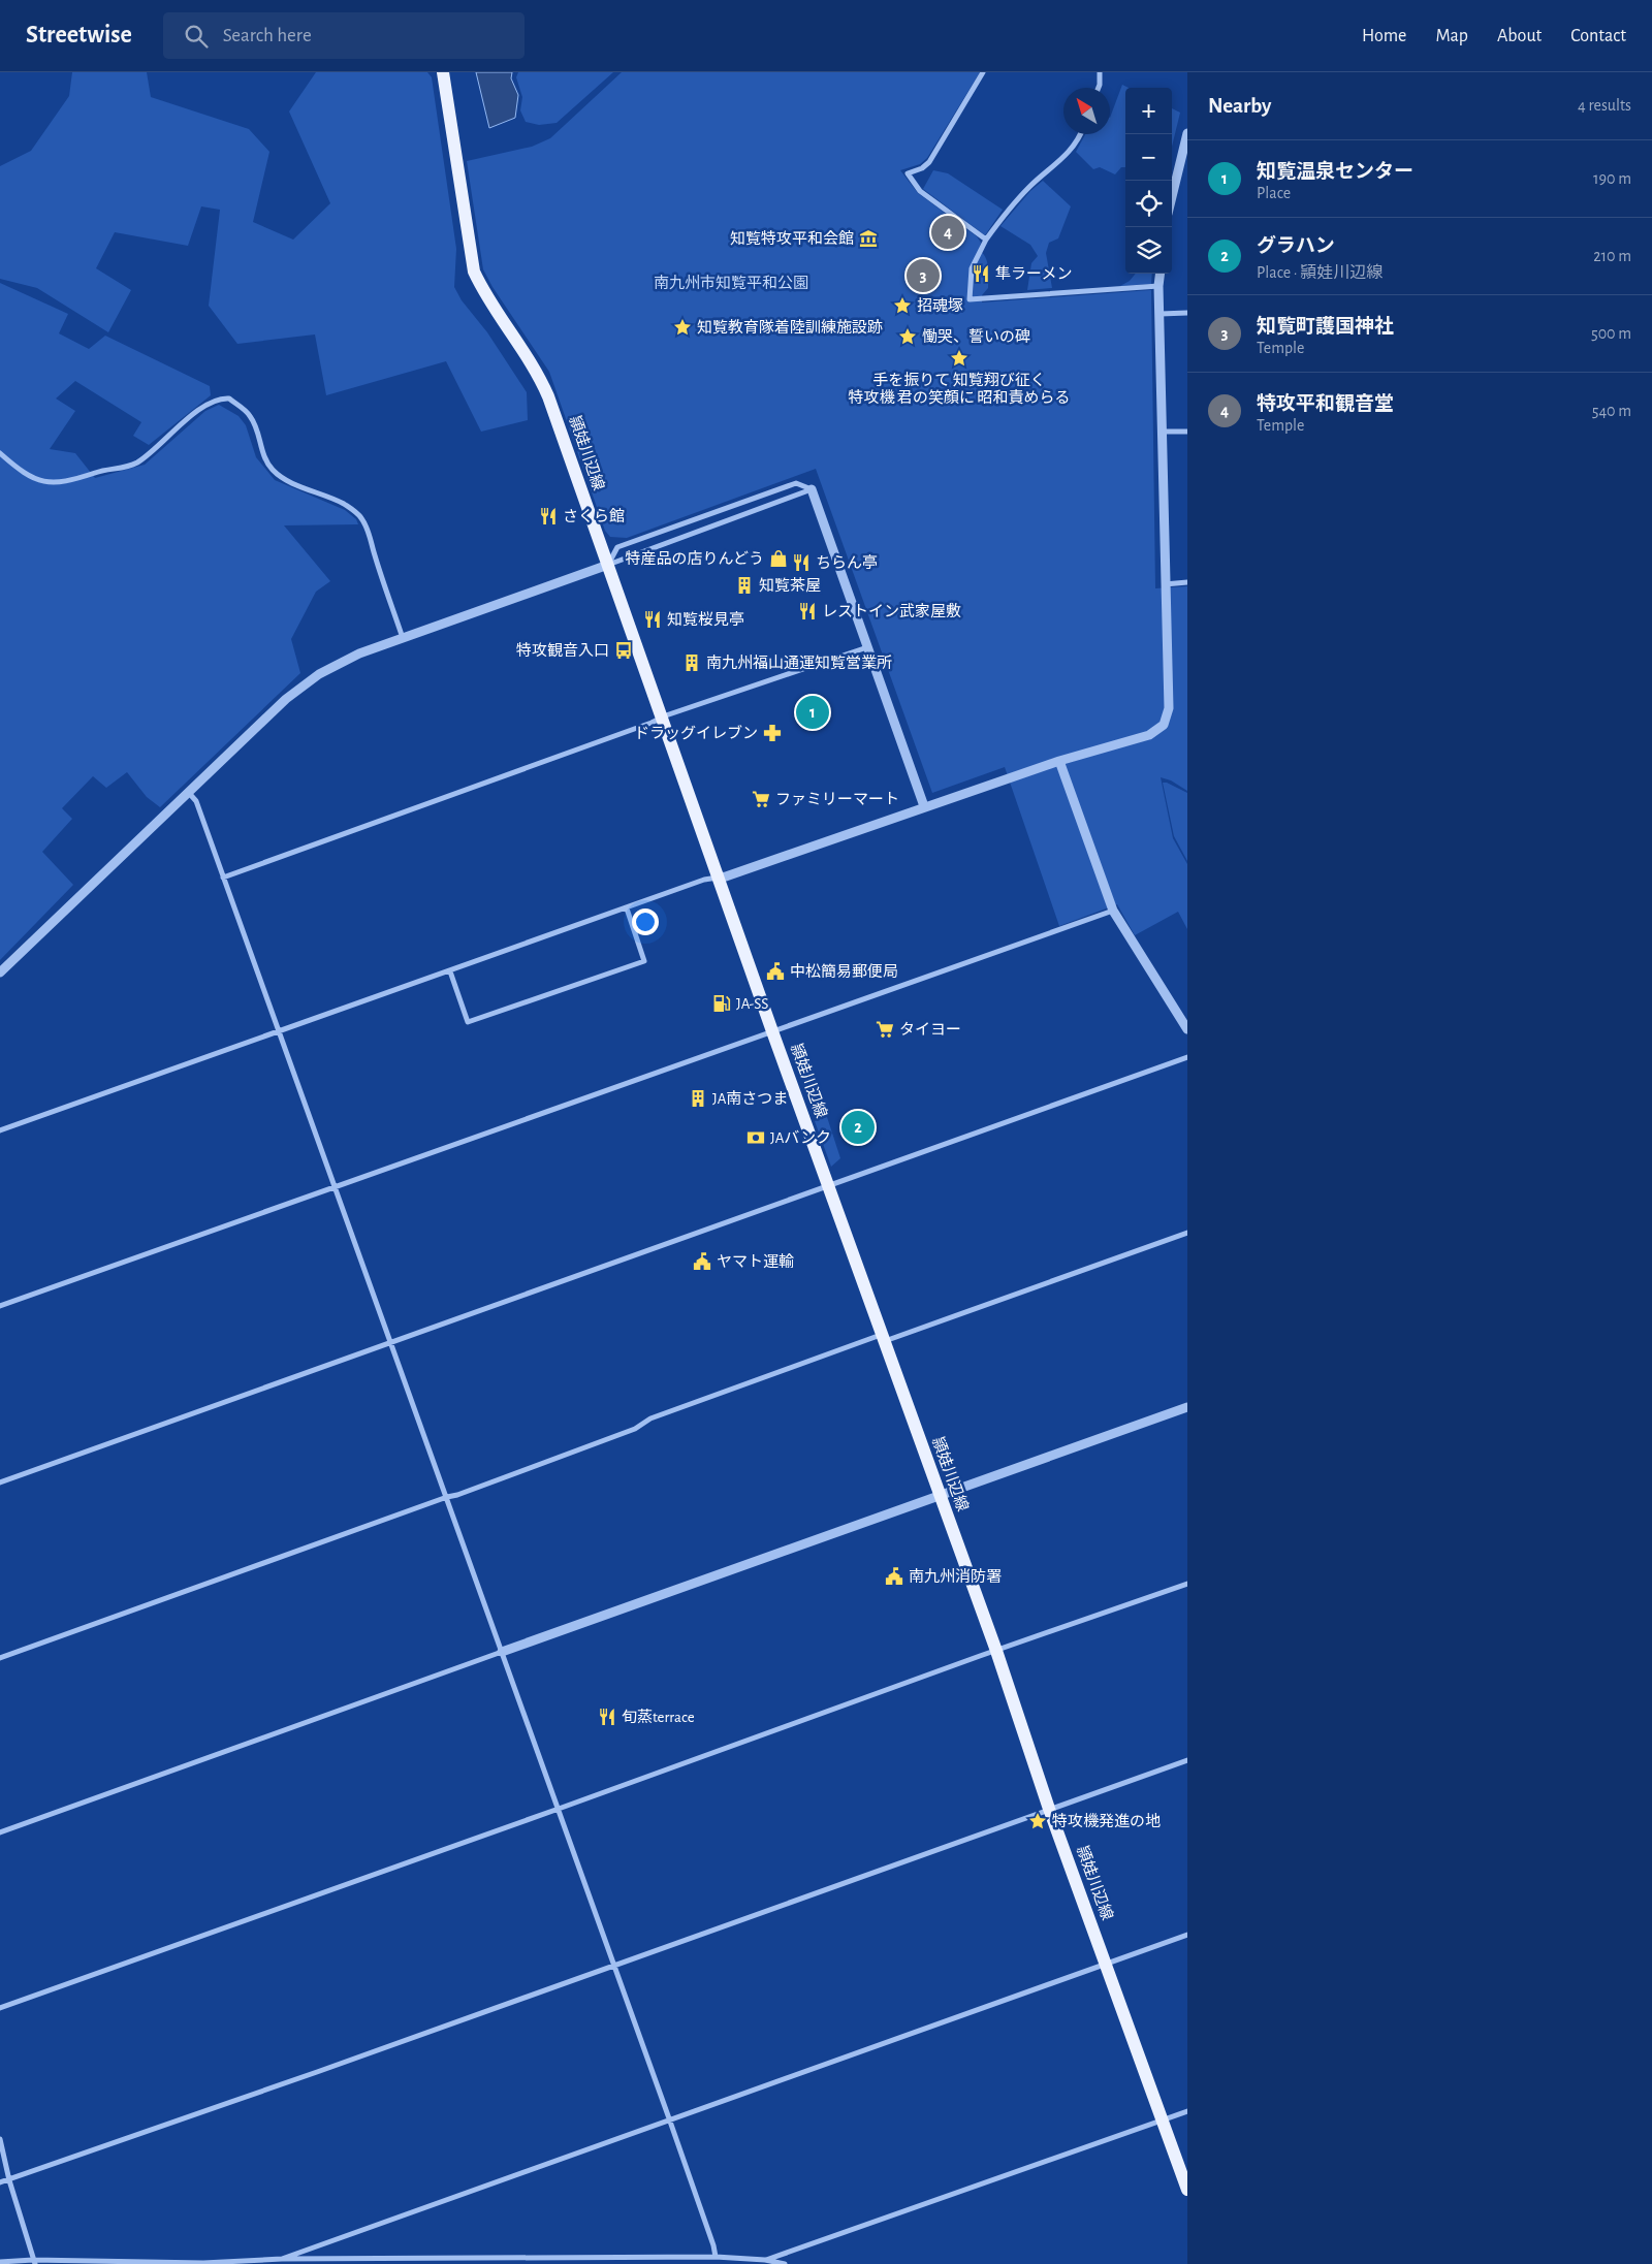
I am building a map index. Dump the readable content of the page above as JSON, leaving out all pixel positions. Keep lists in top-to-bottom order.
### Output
{
  "streets": {
    "main road": ["頴娃川辺線"]
  },
  "parks": ["南九州市知覧平和公園"],
  "places": {
    "museum": ["知覧特攻平和会館"],
    "restaurant": [
      "隼ラーメン",
      "さくら館",
      "ちらん亭",
      "レストイン武家屋敷",
      "知覧桜見亭",
      "旬蒸terrace"
    ],
    "place": [
      "招魂塚",
      "知覧教育隊着陸訓練施設跡",
      "慟哭、誓いの碑",
      "手を振りて 知覧翔び征く 特攻機 君の笑顔に 昭和責めらる",
      "特攻機発進の地"
    ],
    "shop": ["特産品の店りんどう"],
    "building": ["知覧茶屋", "南九州福山通運知覧営業所", "JA南さつま"],
    "bus stop": ["特攻観音入口"],
    "pharmacy": ["ドラッグイレブン"],
    "supermarket": ["ファミリーマート", "タイヨー"],
    "public building": ["中松簡易郵便局", "ヤマト運輸", "南九州消防署"],
    "fuel station": ["JA-SS"],
    "bank": ["JAバンク"]
  },
  "north": "top left",
  "page": {
    "header": "Streetwise",
    "search": "Search here",
    "nav": [
      "Home",
      "Map",
      "About",
      "Contact"
    ],
    "heading": ["Nearby", "4 results"],
    "map_buttons": ["+", "−"],
    "list": [
      {
        "mark": "1",
        "name": "知覧温泉センター",
        "note": "Place",
        "value": "190 m"
      },
      {
        "mark": "2",
        "name": "グラハン",
        "note": "Place · 頴娃川辺線",
        "value": "210 m"
      },
      {
        "mark": "3",
        "name": "知覧町護国神社",
        "note": "Temple",
        "value": "500 m"
      },
      {
        "mark": "4",
        "name": "特攻平和観音堂",
        "note": "Temple",
        "value": "540 m"
      }
    ],
    "pins": [
      "4",
      "3",
      "1",
      "2"
    ]
  }
}
